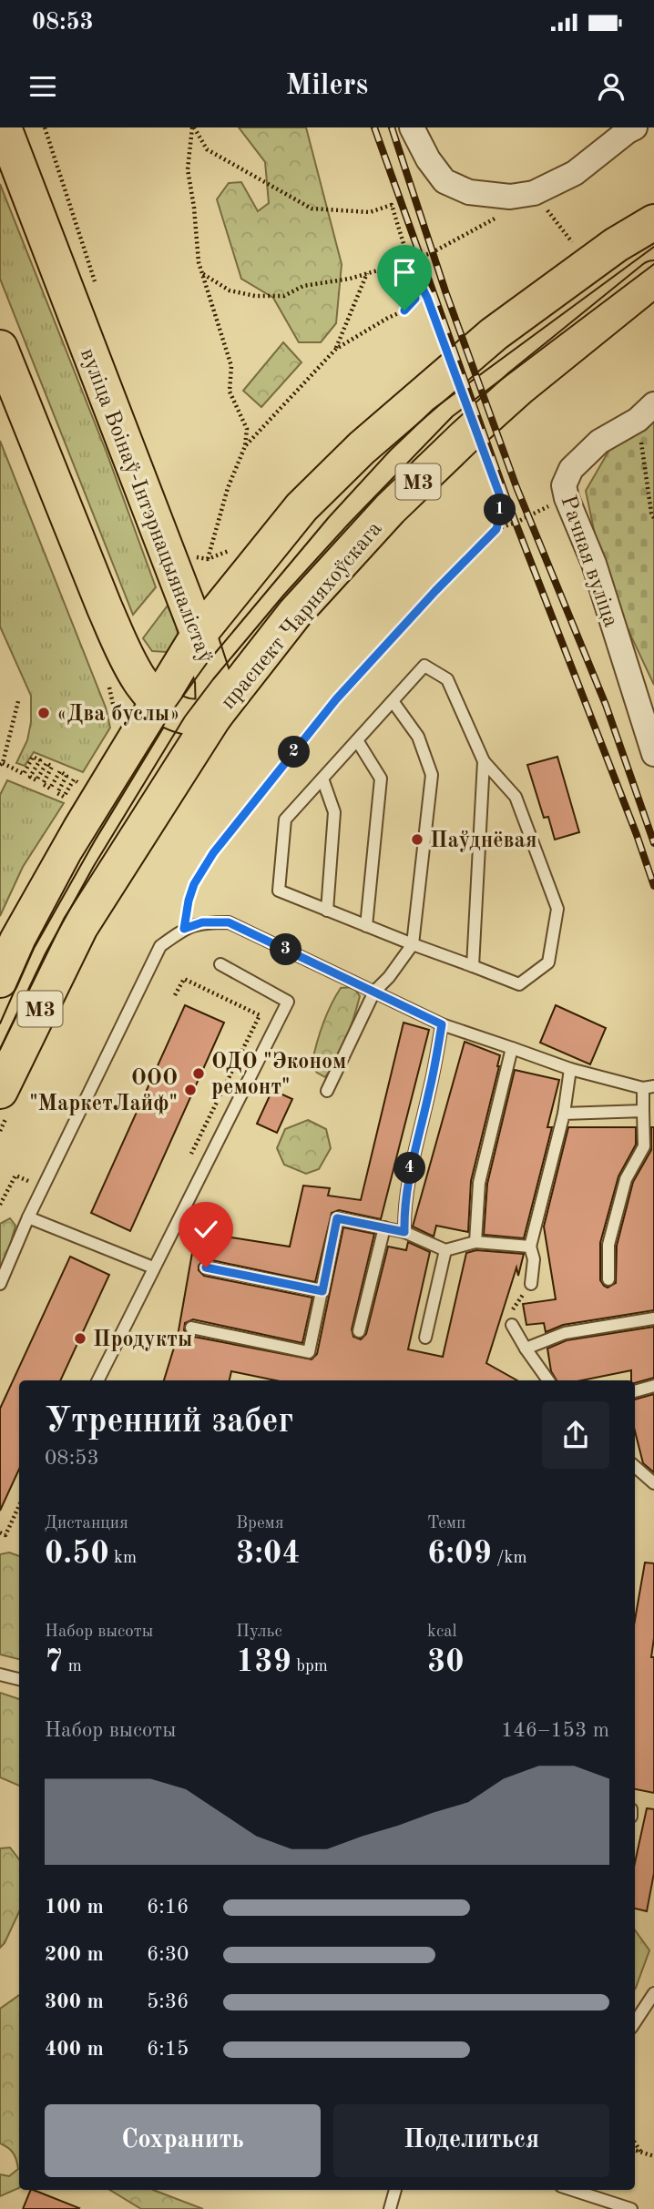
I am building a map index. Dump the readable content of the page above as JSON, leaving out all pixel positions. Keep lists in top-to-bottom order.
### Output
{
  "streets": {
    "main road": ["М3", "вуліца Воінаў-Інтэрнацыяналістаў", "праспект Чарняхоўскага"],
    "street": ["Рачная вуліца"]
  },
  "crossings": [
    ["М3", "вуліца Воінаў-Інтэрнацыяналістаў"],
    ["вуліца Воінаў-Інтэрнацыяналістаў", "праспект Чарняхоўскага"]
  ],
  "places": [
    "«Два буслы»",
    "Паўднёвая",
    "ОДО \"Эконом ремонт\"",
    "ООО \"МаркетЛайф\"",
    "Продукты"
  ],
  "page": {
    "status": "08:53",
    "header": "Milers",
    "pins": [
      "1",
      "2",
      "3",
      "4"
    ],
    "heading": ["Утренний забег", "08:53"],
    "stats": [
      ["Дистанция", "0.50 km"],
      ["Время", "3:04"],
      ["Темп", "6:09 /km"],
      ["Набор высоты", "7 m"],
      ["Пульс", "139 bpm"],
      ["kcal", "30"]
    ],
    "chart": ["Набор высоты", "146–153 m"],
    "list": [
      {
        "name": "100 m",
        "note": "6:16"
      },
      {
        "name": "200 m",
        "note": "6:30"
      },
      {
        "name": "300 m",
        "note": "5:36"
      },
      {
        "name": "400 m",
        "note": "6:15"
      }
    ],
    "buttons": ["Сохранить", "Поделиться"]
  }
}
